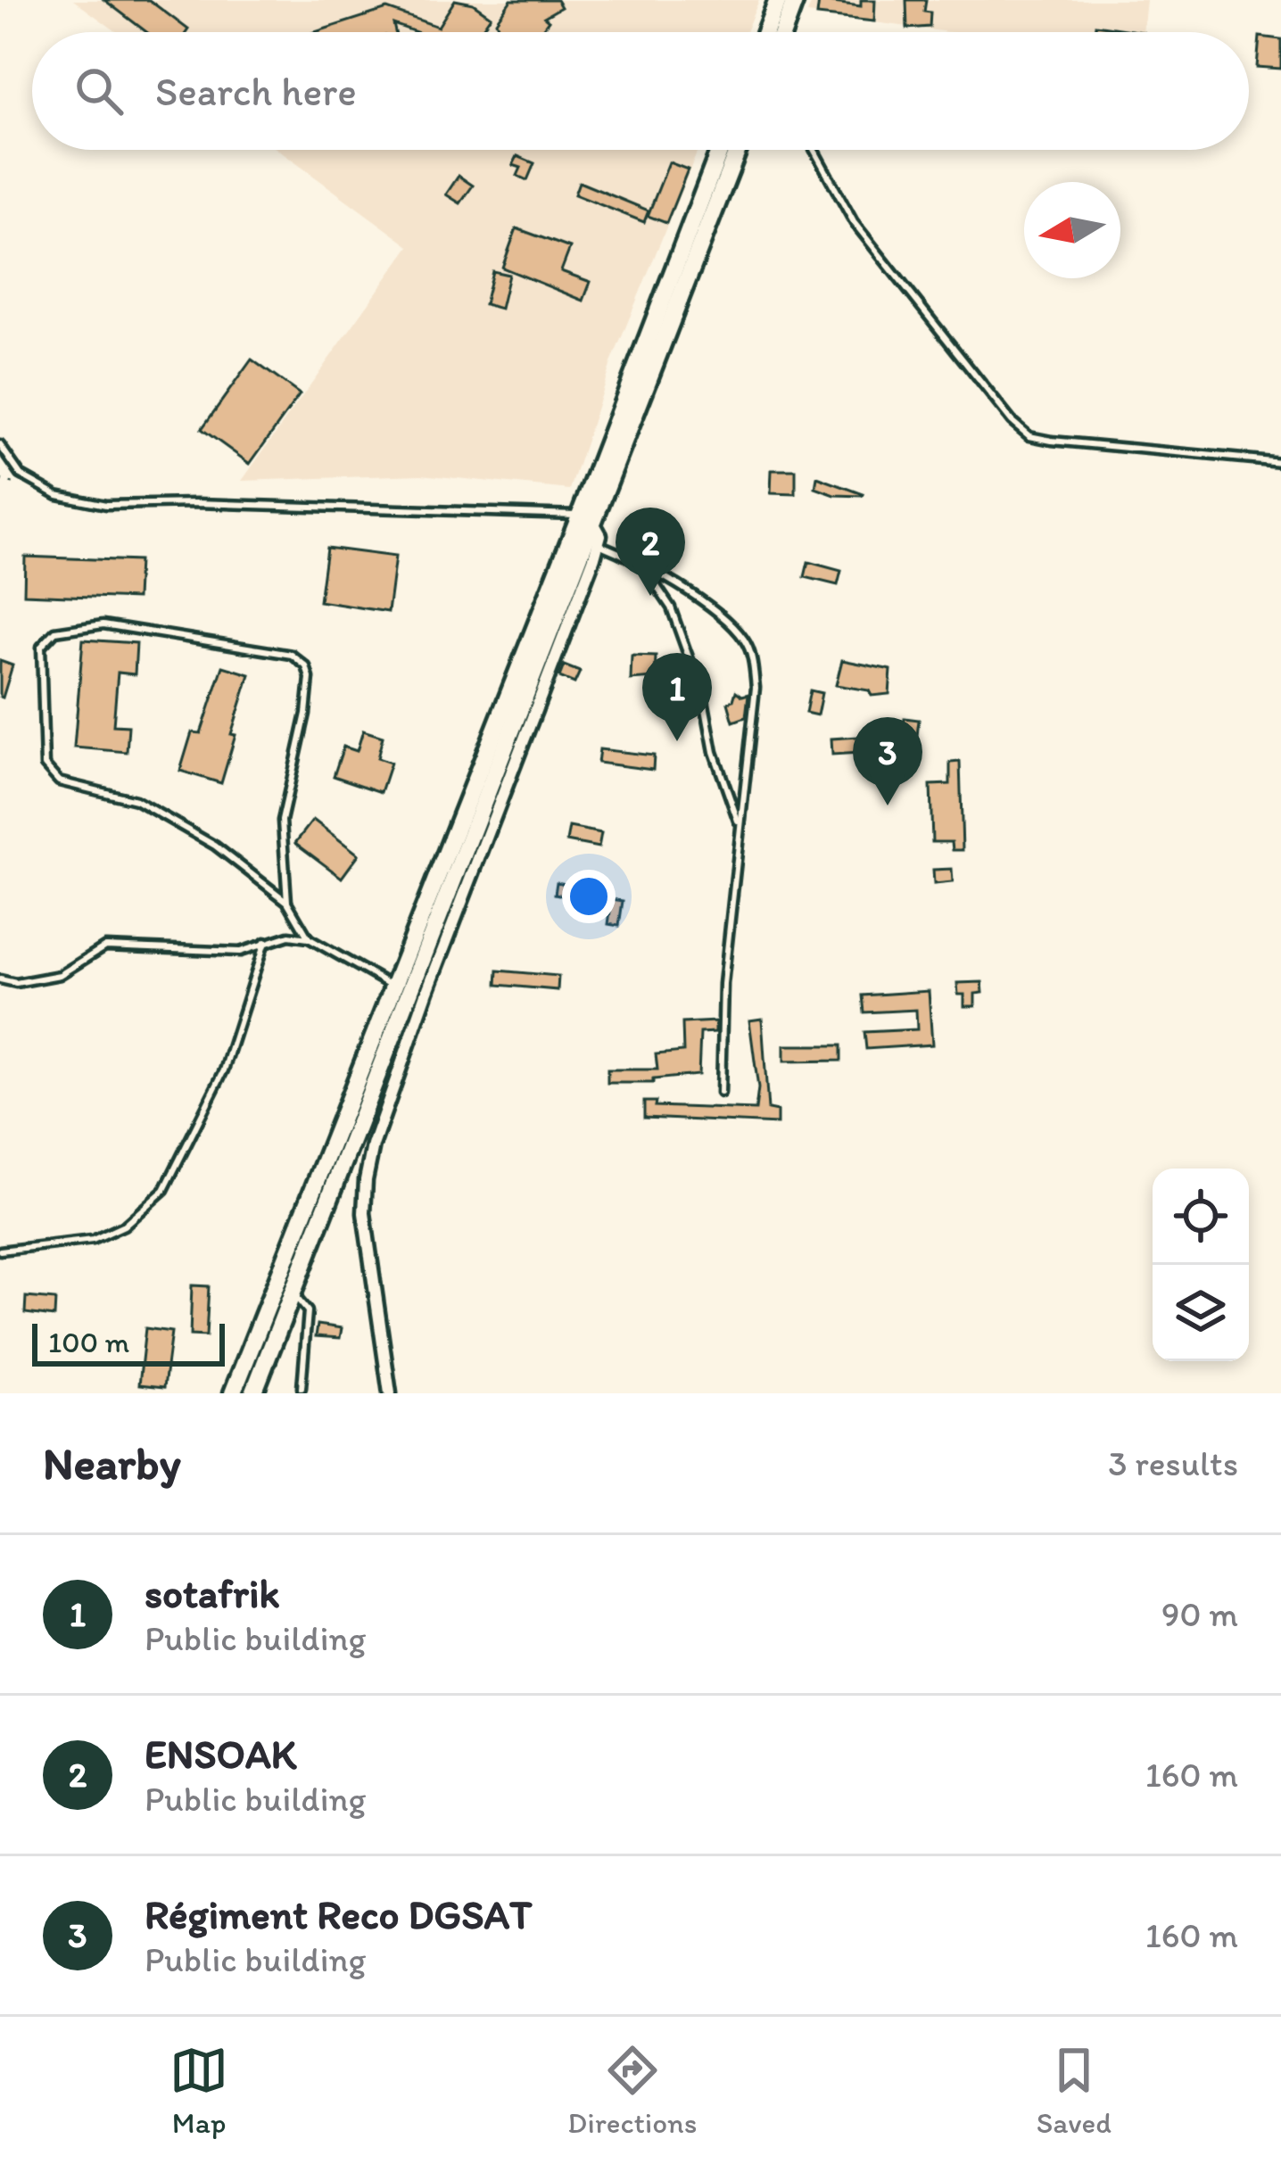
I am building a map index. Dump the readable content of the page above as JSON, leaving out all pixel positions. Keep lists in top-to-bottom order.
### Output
{
  "scale_bar": "100 m",
  "north": "left",
  "page": {
    "search": "Search here",
    "pins": ["2", "1", "3"],
    "scale": "100 m",
    "heading": ["Nearby", "3 results"],
    "list": [
      {
        "mark": "1",
        "name": "sotafrik",
        "note": "Public building",
        "value": "90 m"
      },
      {
        "mark": "2",
        "name": "ENSOAK",
        "note": "Public building",
        "value": "160 m"
      },
      {
        "mark": "3",
        "name": "Régiment Reco DGSAT",
        "note": "Public building",
        "value": "160 m"
      }
    ],
    "nav": ["Map", "Directions", "Saved"]
  }
}
